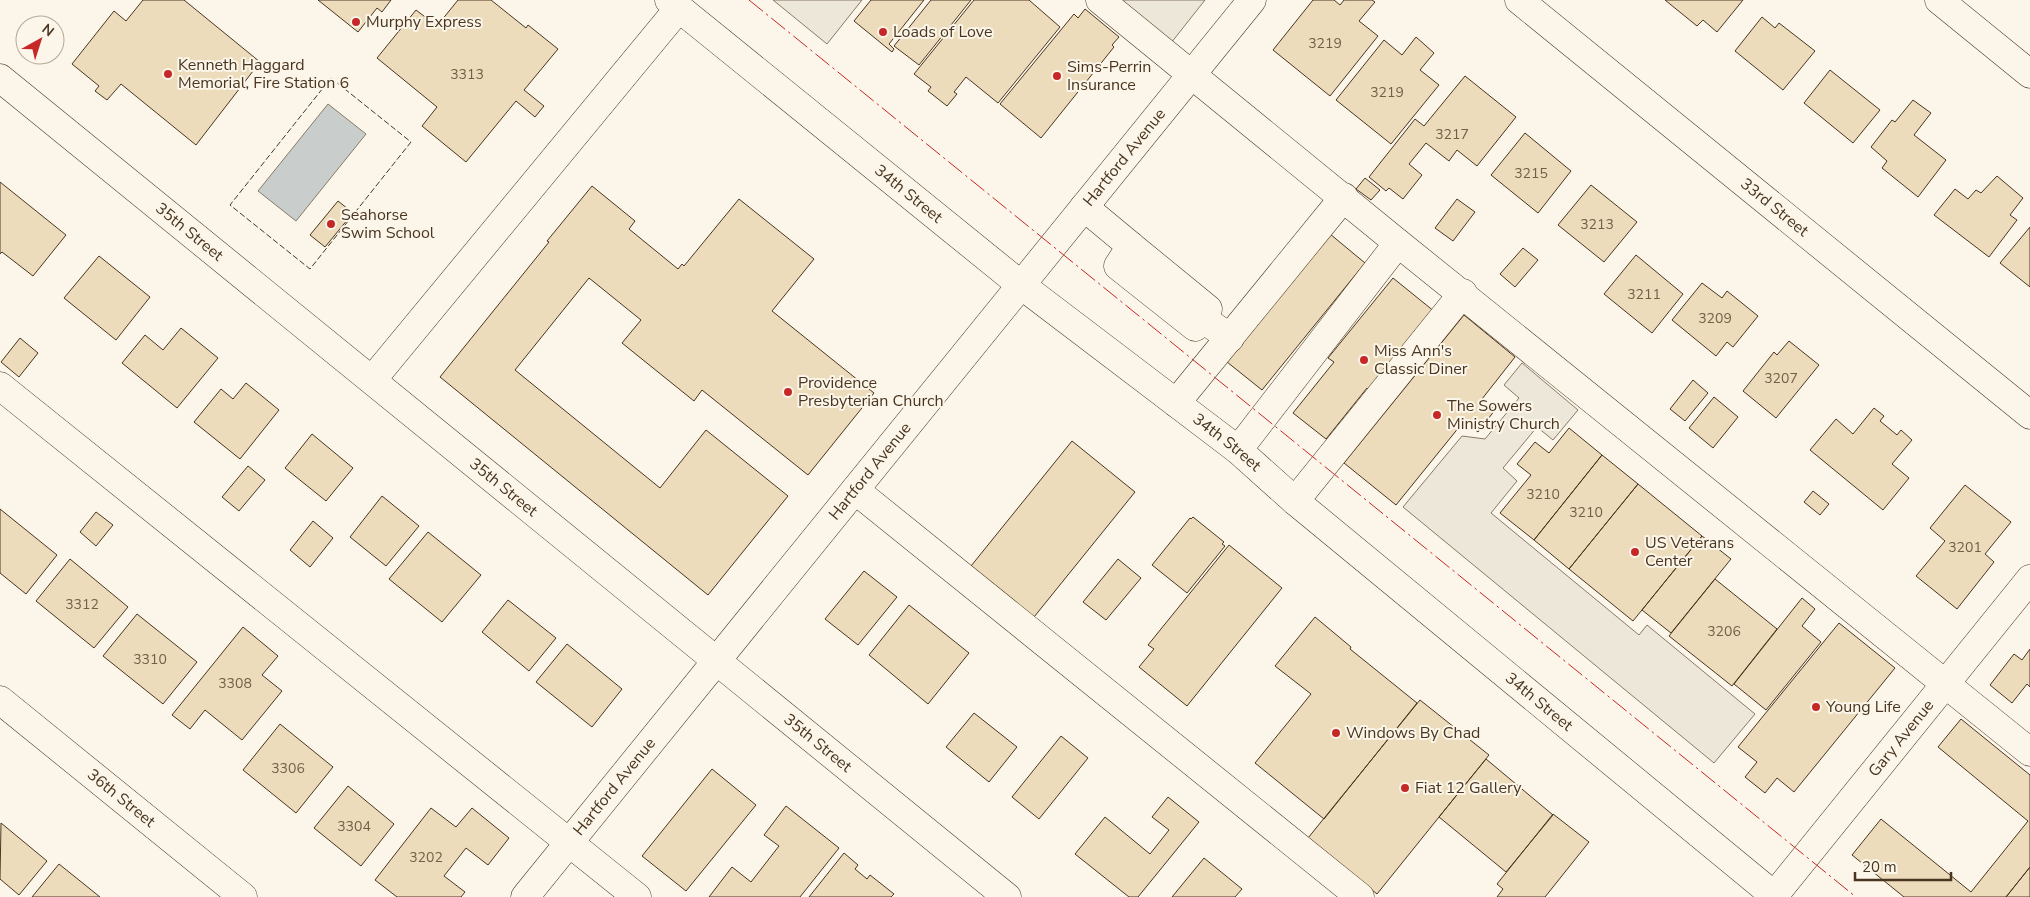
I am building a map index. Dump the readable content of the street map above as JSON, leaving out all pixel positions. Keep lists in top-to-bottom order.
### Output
{
  "streets": {
    "street": [
      "Hartford Avenue",
      "34th Street",
      "33rd Street",
      "35th Street",
      "Gary Avenue",
      "36th Street"
    ]
  },
  "crossings": [
    ["Hartford Avenue", "34th Street"],
    ["Hartford Avenue", "35th Street"],
    ["34th Street", "Gary Avenue"]
  ],
  "places": [
    "Murphy Express",
    "Loads of Love",
    "Kenneth Haggard Memorial, Fire Station 6",
    "Sims-Perrin Insurance",
    "Seahorse Swim School",
    "Miss Ann's Classic Diner",
    "Providence Presbyterian Church",
    "The Sowers Ministry Church",
    "US Veterans Center",
    "Young Life",
    "Windows By Chad",
    "Fiat 12 Gallery"
  ],
  "house_numbers": [
    "3219",
    "3313",
    "3219",
    "3217",
    "3215",
    "3213",
    "3211",
    "3209",
    "3207",
    "3210",
    "3210",
    "3201",
    "3312",
    "3206",
    "3310",
    "3308",
    "3306",
    "3304",
    "3202"
  ],
  "scale_bar": "20 m",
  "north": "top right"
}
